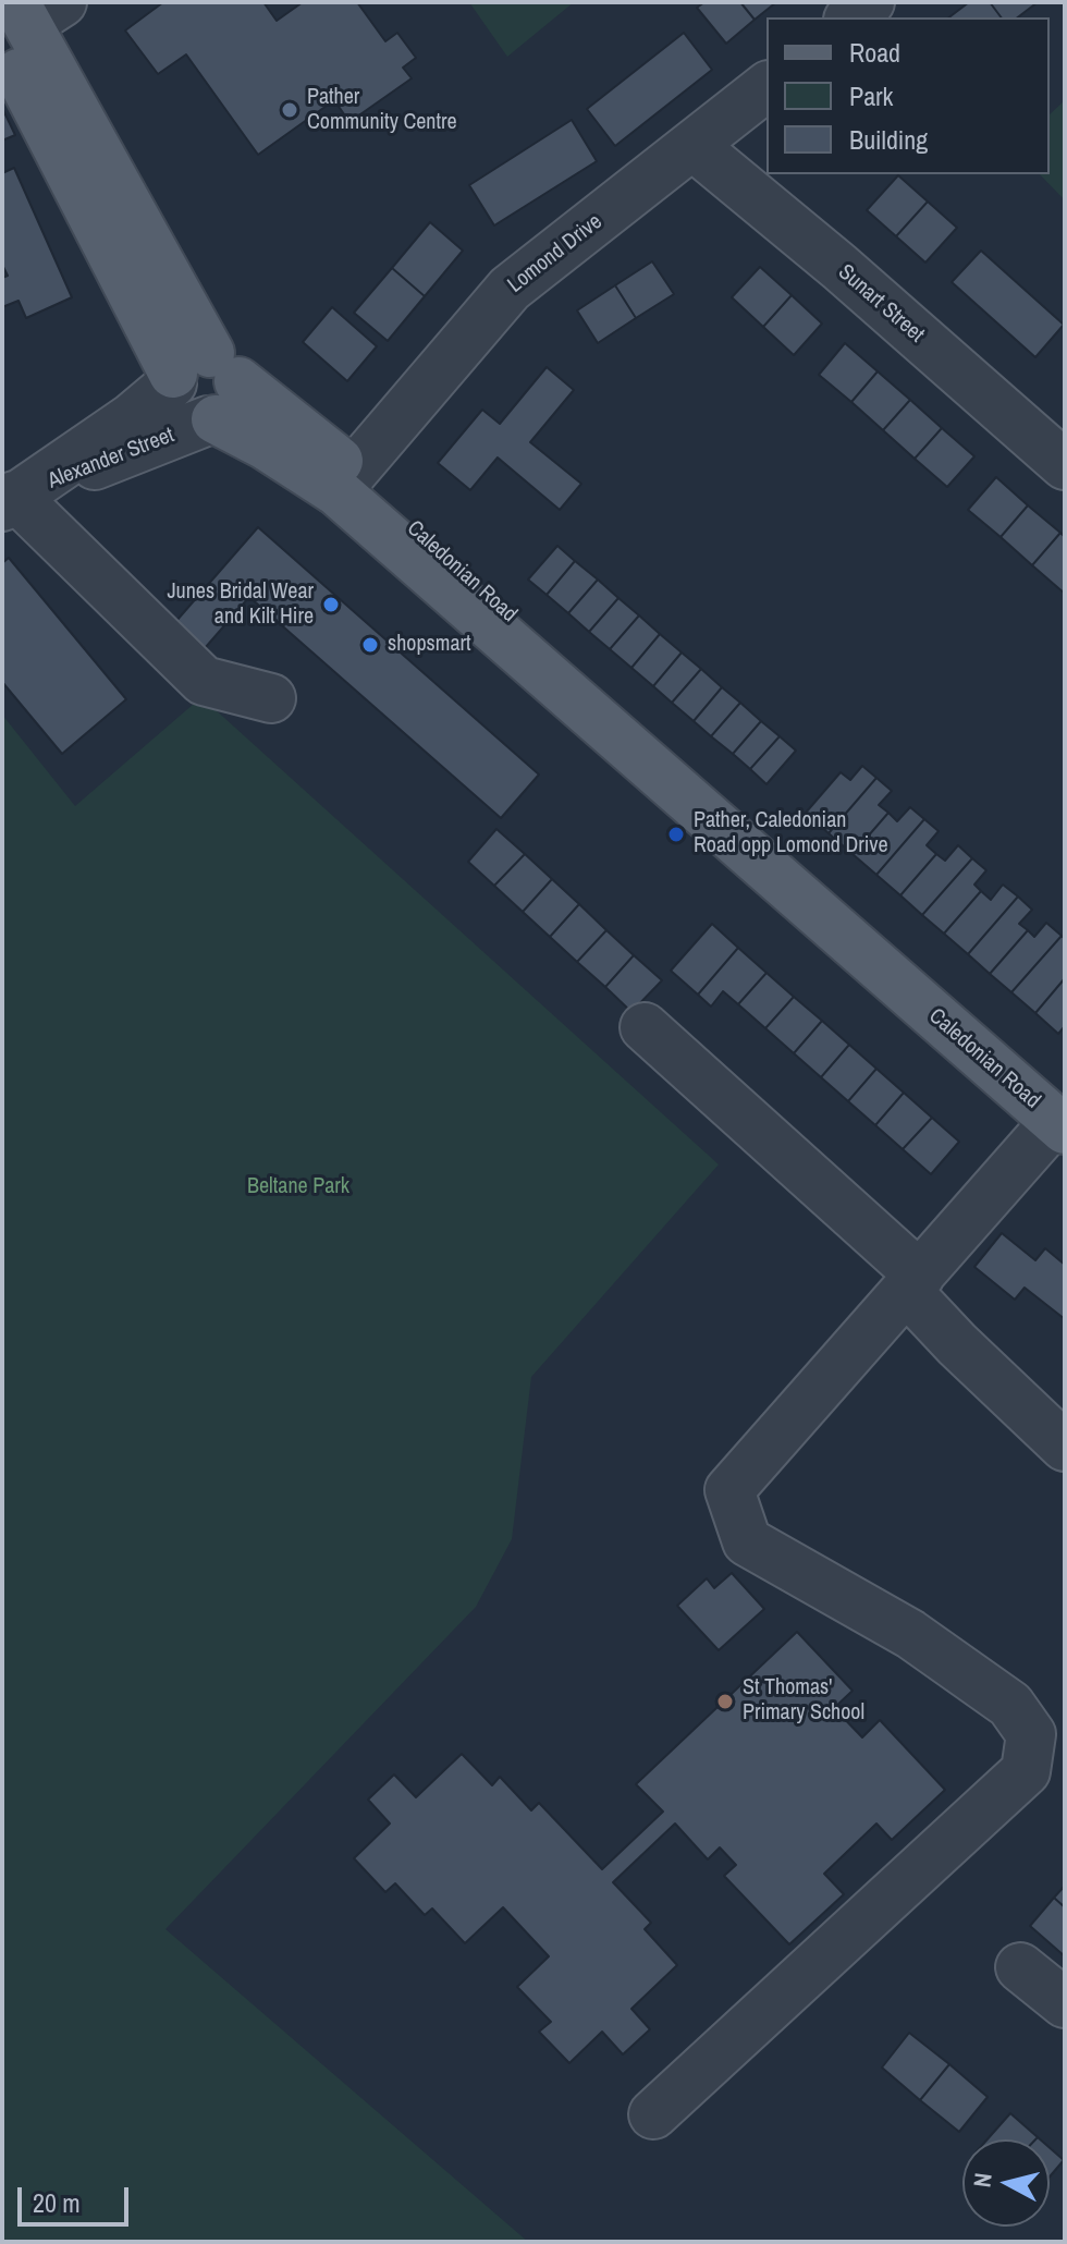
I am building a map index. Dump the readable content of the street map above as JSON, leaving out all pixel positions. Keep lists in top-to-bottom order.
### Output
{
  "streets": {
    "main road": ["Caledonian Road"],
    "street": ["Lomond Drive", "Sunart Street", "Alexander Street"]
  },
  "crossings": [
    ["Lomond Drive", "Sunart Street"],
    ["Lomond Drive", "Caledonian Road"],
    ["Alexander Street", "Caledonian Road"]
  ],
  "parks": ["Beltane Park"],
  "places": [
    "Pather Community Centre",
    "Junes Bridal Wear and Kilt Hire",
    "shopsmart",
    "Pather, Caledonian Road opp Lomond Drive",
    "St Thomas' Primary School"
  ],
  "legend": ["Road", "Park", "Building"],
  "scale_bar": "20 m",
  "north": "left"
}
